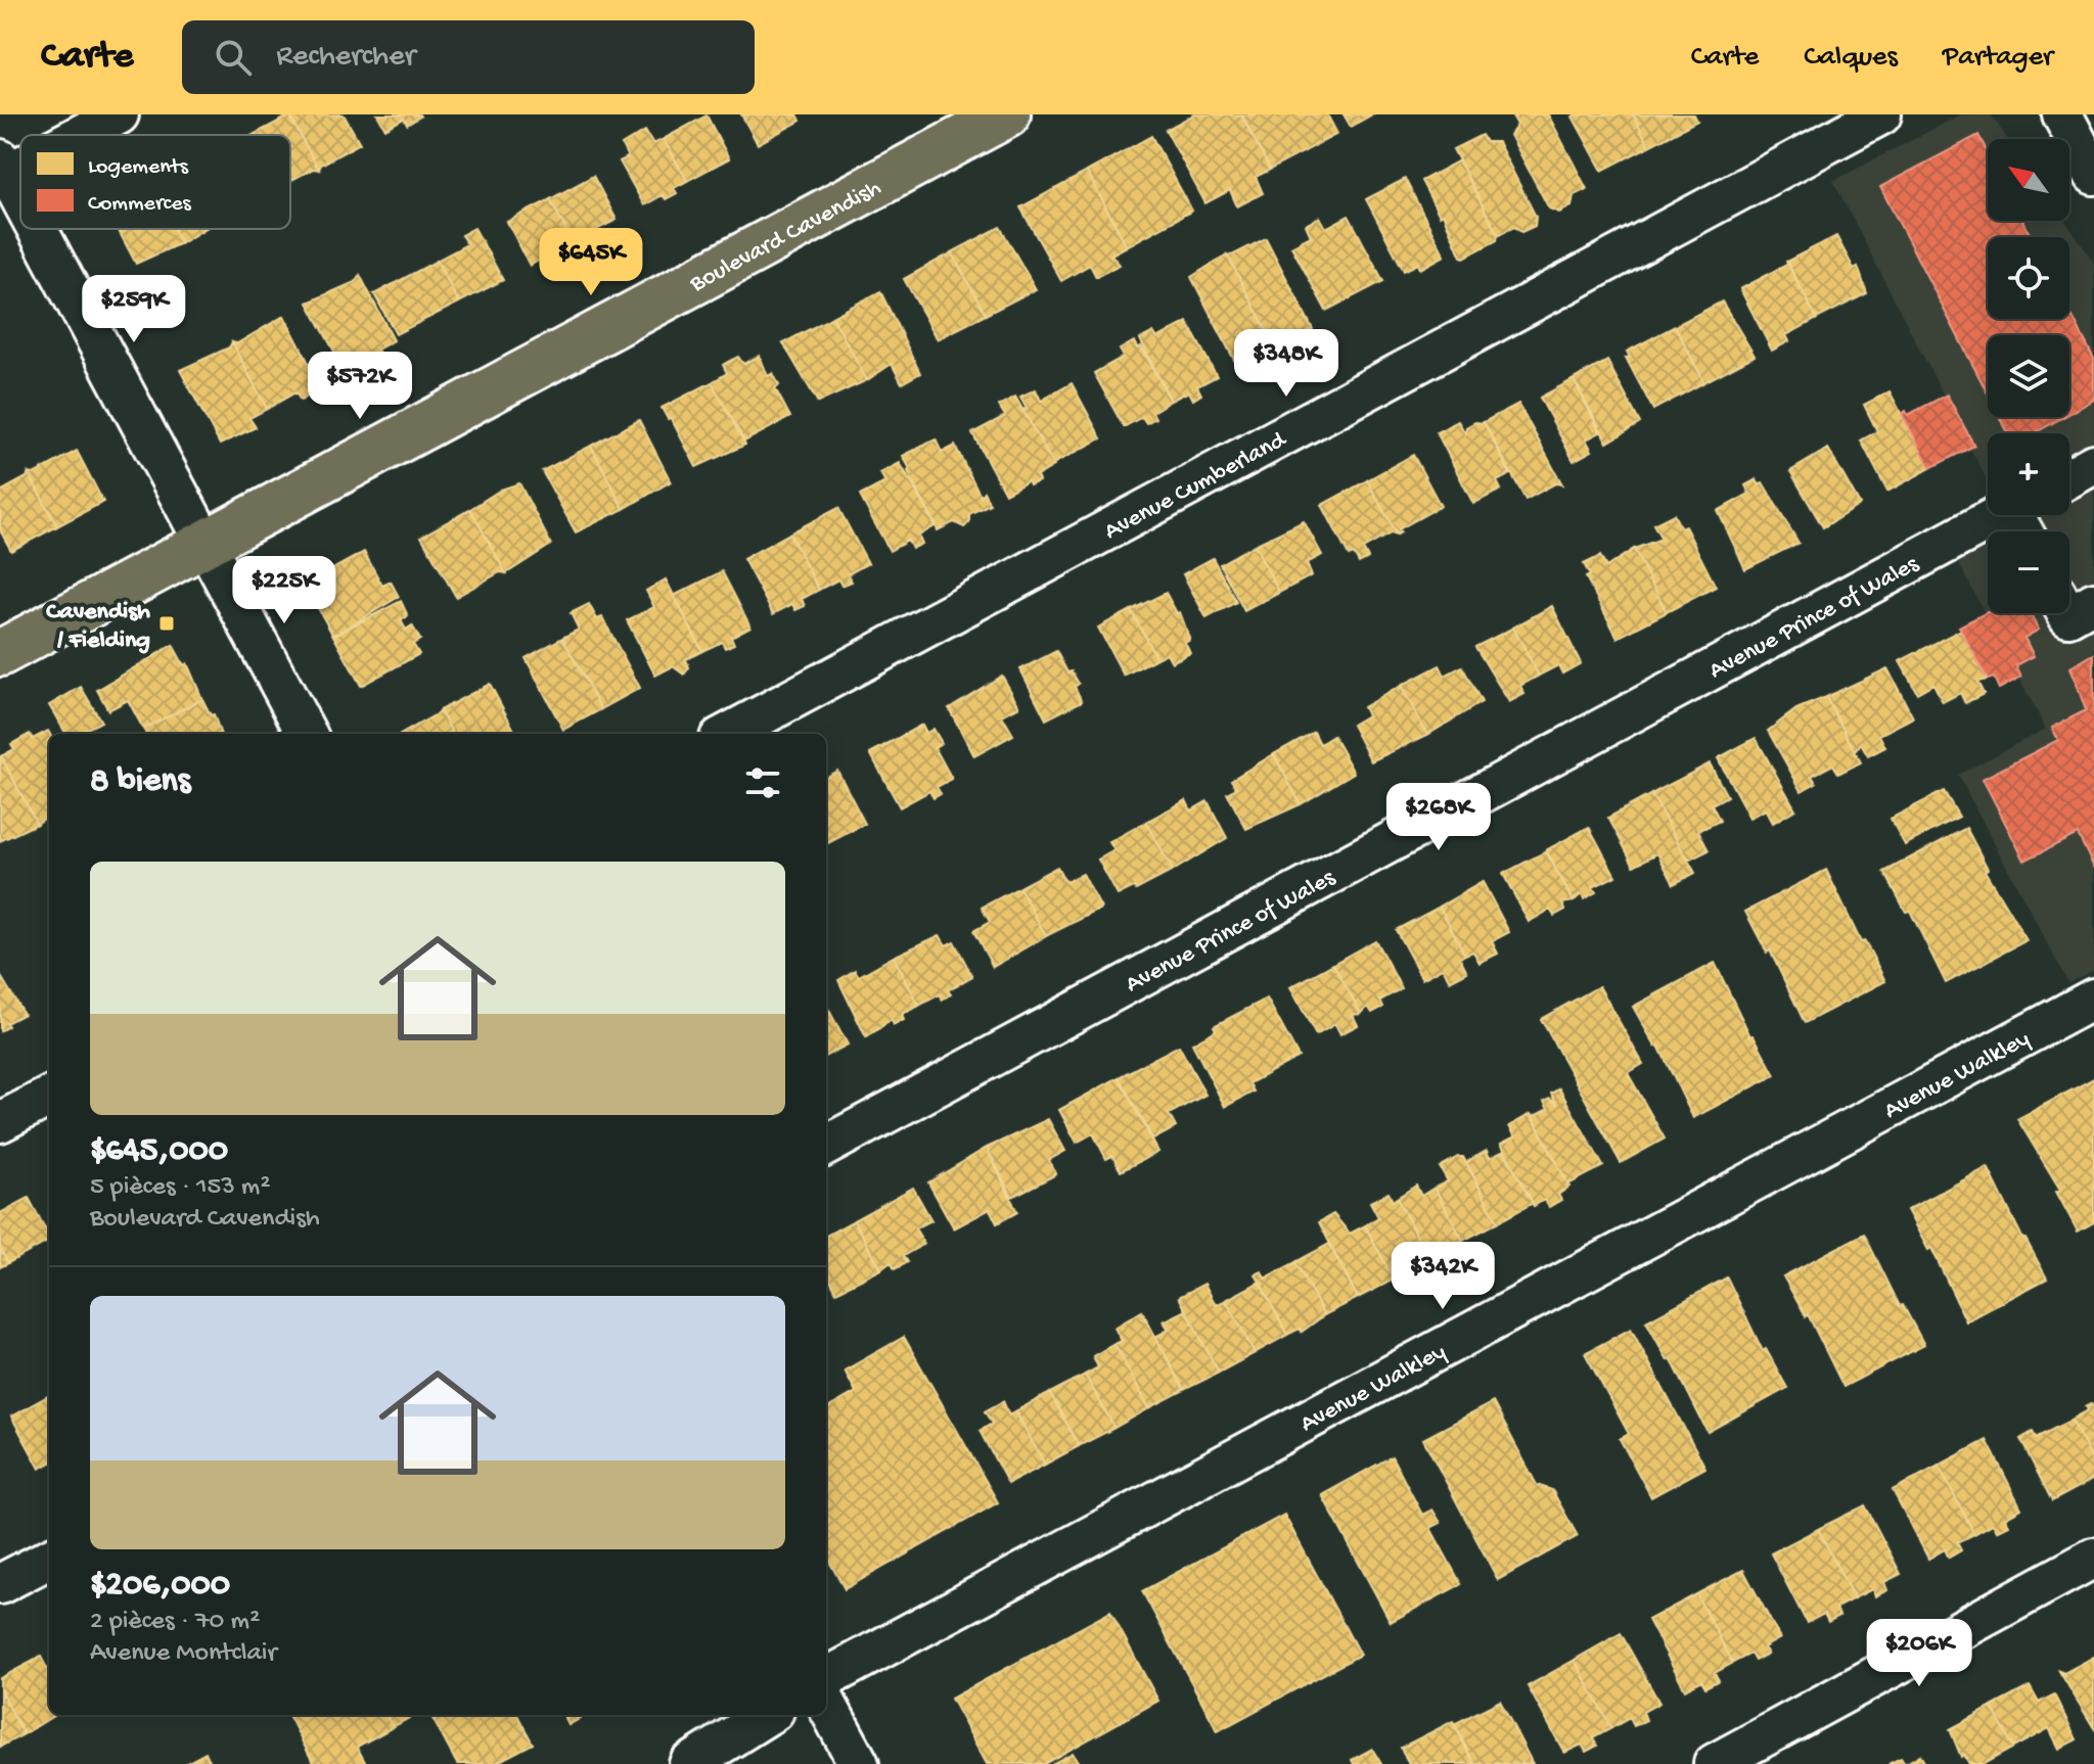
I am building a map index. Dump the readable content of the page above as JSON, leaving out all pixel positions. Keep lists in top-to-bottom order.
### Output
{
  "streets": {
    "main road": ["Boulevard Cavendish"],
    "street": ["Avenue Cumberland", "Avenue Prince of Wales", "Avenue Walkley"]
  },
  "places": {
    "transit": ["Cavendish / Fielding"]
  },
  "legend": ["Logements", "Commerces"],
  "north": "top left",
  "page": {
    "header": "Carte",
    "search": "Rechercher",
    "nav": ["Carte", "Calques", "Partager"],
    "map_buttons": ["+", "−"],
    "price": [
      "$645K",
      "$259K",
      "$348K",
      "$572K",
      "$225K",
      "$268K",
      "$342K",
      "$206K"
    ],
    "heading": "8 biens",
    "list": [
      {
        "name": "$645,000",
        "note": "5 pièces · 153 m² · Boulevard Cavendish"
      },
      {
        "name": "$206,000",
        "note": "2 pièces · 70 m² · Avenue Montclair"
      }
    ]
  }
}
